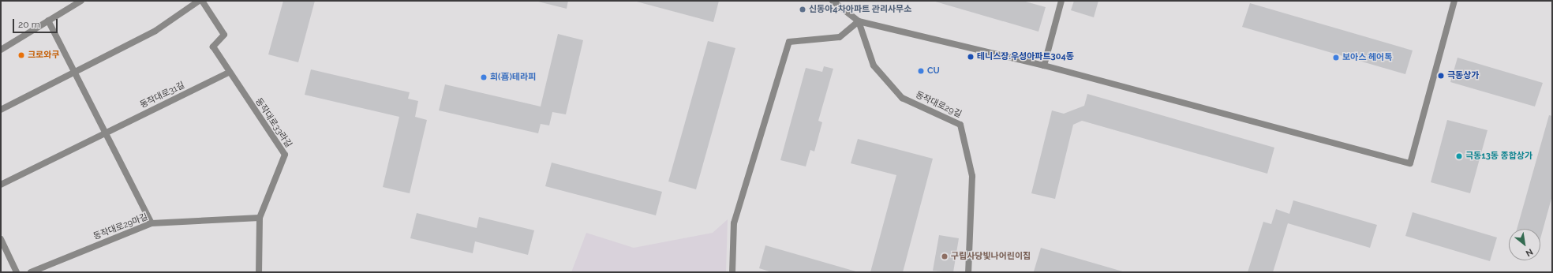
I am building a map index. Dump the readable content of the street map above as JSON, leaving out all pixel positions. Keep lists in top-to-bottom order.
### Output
{
  "streets": {
    "street": [
      "동작대로31길",
      "동작대로29길",
      "동작대로33라길",
      "동작대로29마길"
    ]
  },
  "crossings": [
    ["동작대로31길", "동작대로33라길"],
    ["동작대로33라길", "동작대로29마길"]
  ],
  "places": [
    "신동아4차아파트 관리사무소",
    "크로와쿠",
    "테니스장.우성아파트304동",
    "보아스 헤어톡",
    "CU",
    "극동상가",
    "희(喜)테라피",
    "극동13동 종합상가",
    "구립사당빛나어린이집"
  ],
  "scale_bar": "20 m",
  "north": "bottom right"
}
